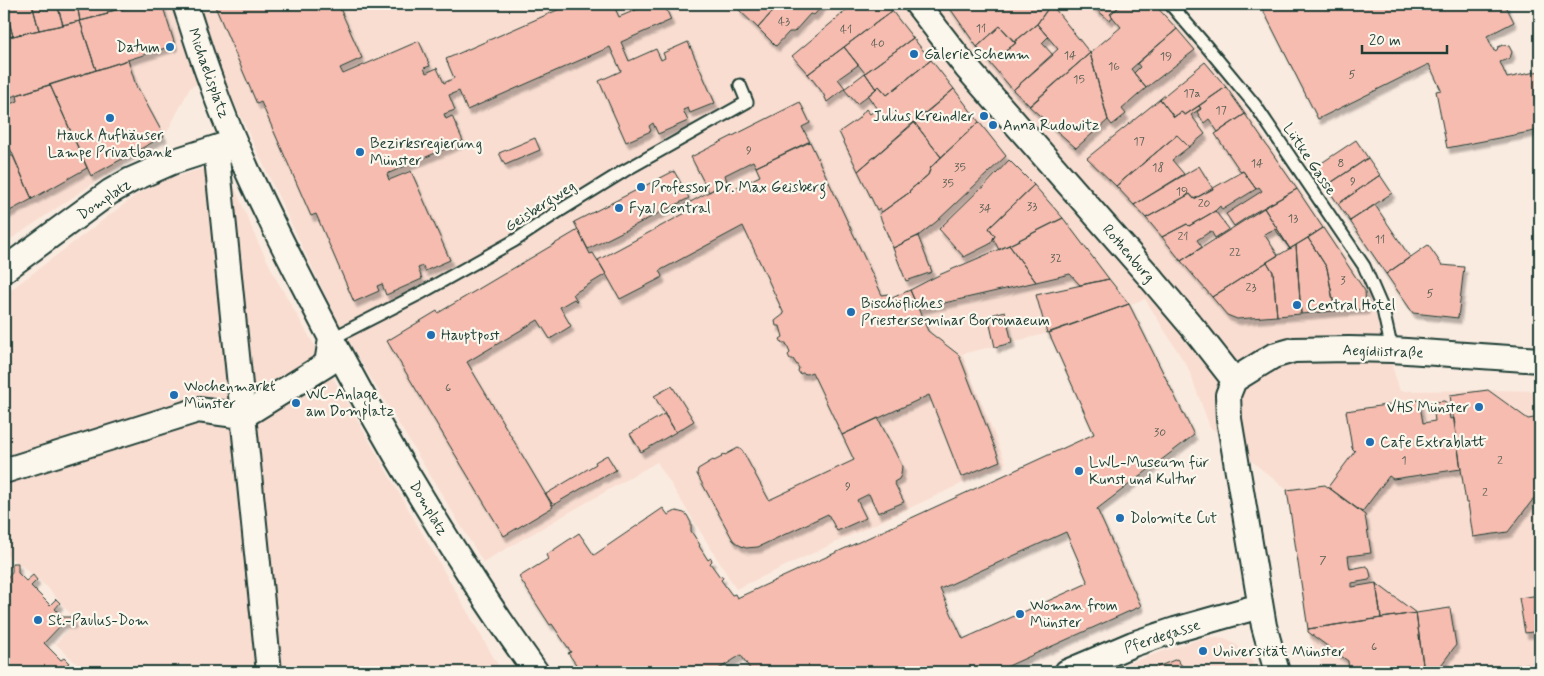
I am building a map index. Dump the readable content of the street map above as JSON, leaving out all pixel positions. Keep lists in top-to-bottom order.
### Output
{
  "streets": {
    "street": [
      "Michaelisplatz",
      "Domplatz",
      "Rothenburg",
      "Aegidiistraße",
      "Pferdegasse"
    ],
    "lane": ["Lütke Gasse", "Geisbergweg"]
  },
  "crossings": [
    ["Michaelisplatz", "Domplatz"],
    ["Lütke Gasse", "Aegidiistraße"],
    ["Domplatz", "Geisbergweg"],
    ["Rothenburg", "Aegidiistraße"]
  ],
  "places": [
    "Datum",
    "Galerie Schemm",
    "Julius Kreindler",
    "Hauck Aufhäuser Lampe Privatbank",
    "Anna Rudowitz",
    "Bezirksregierung Münster",
    "Professor Dr. Max Geisberg",
    "Fyal Central",
    "Central Hotel",
    "Bischöfliches Priesterseminar Borromaeum",
    "Hauptpost",
    "Wochenmarkt Münster",
    "WC-Anlage am Domplatz",
    "VHS Münster",
    "Cafe Extrablatt",
    "LWL-Museum für Kunst und Kultur",
    "Dolomite Cut",
    "Woman from Münster",
    "St.-Paulus-Dom",
    "Universität Münster"
  ],
  "house_numbers": [
    "43",
    "11",
    "41",
    "40",
    "14",
    "19",
    "16",
    "5",
    "15",
    "17a",
    "17",
    "17",
    "9",
    "14",
    "8",
    "35",
    "18",
    "9",
    "35",
    "19",
    "20",
    "33",
    "34",
    "13",
    "21",
    "11",
    "22",
    "32",
    "3",
    "23",
    "5",
    "6",
    "30",
    "1",
    "2",
    "9",
    "2",
    "7",
    "6"
  ],
  "scale_bar": "20 m"
}
